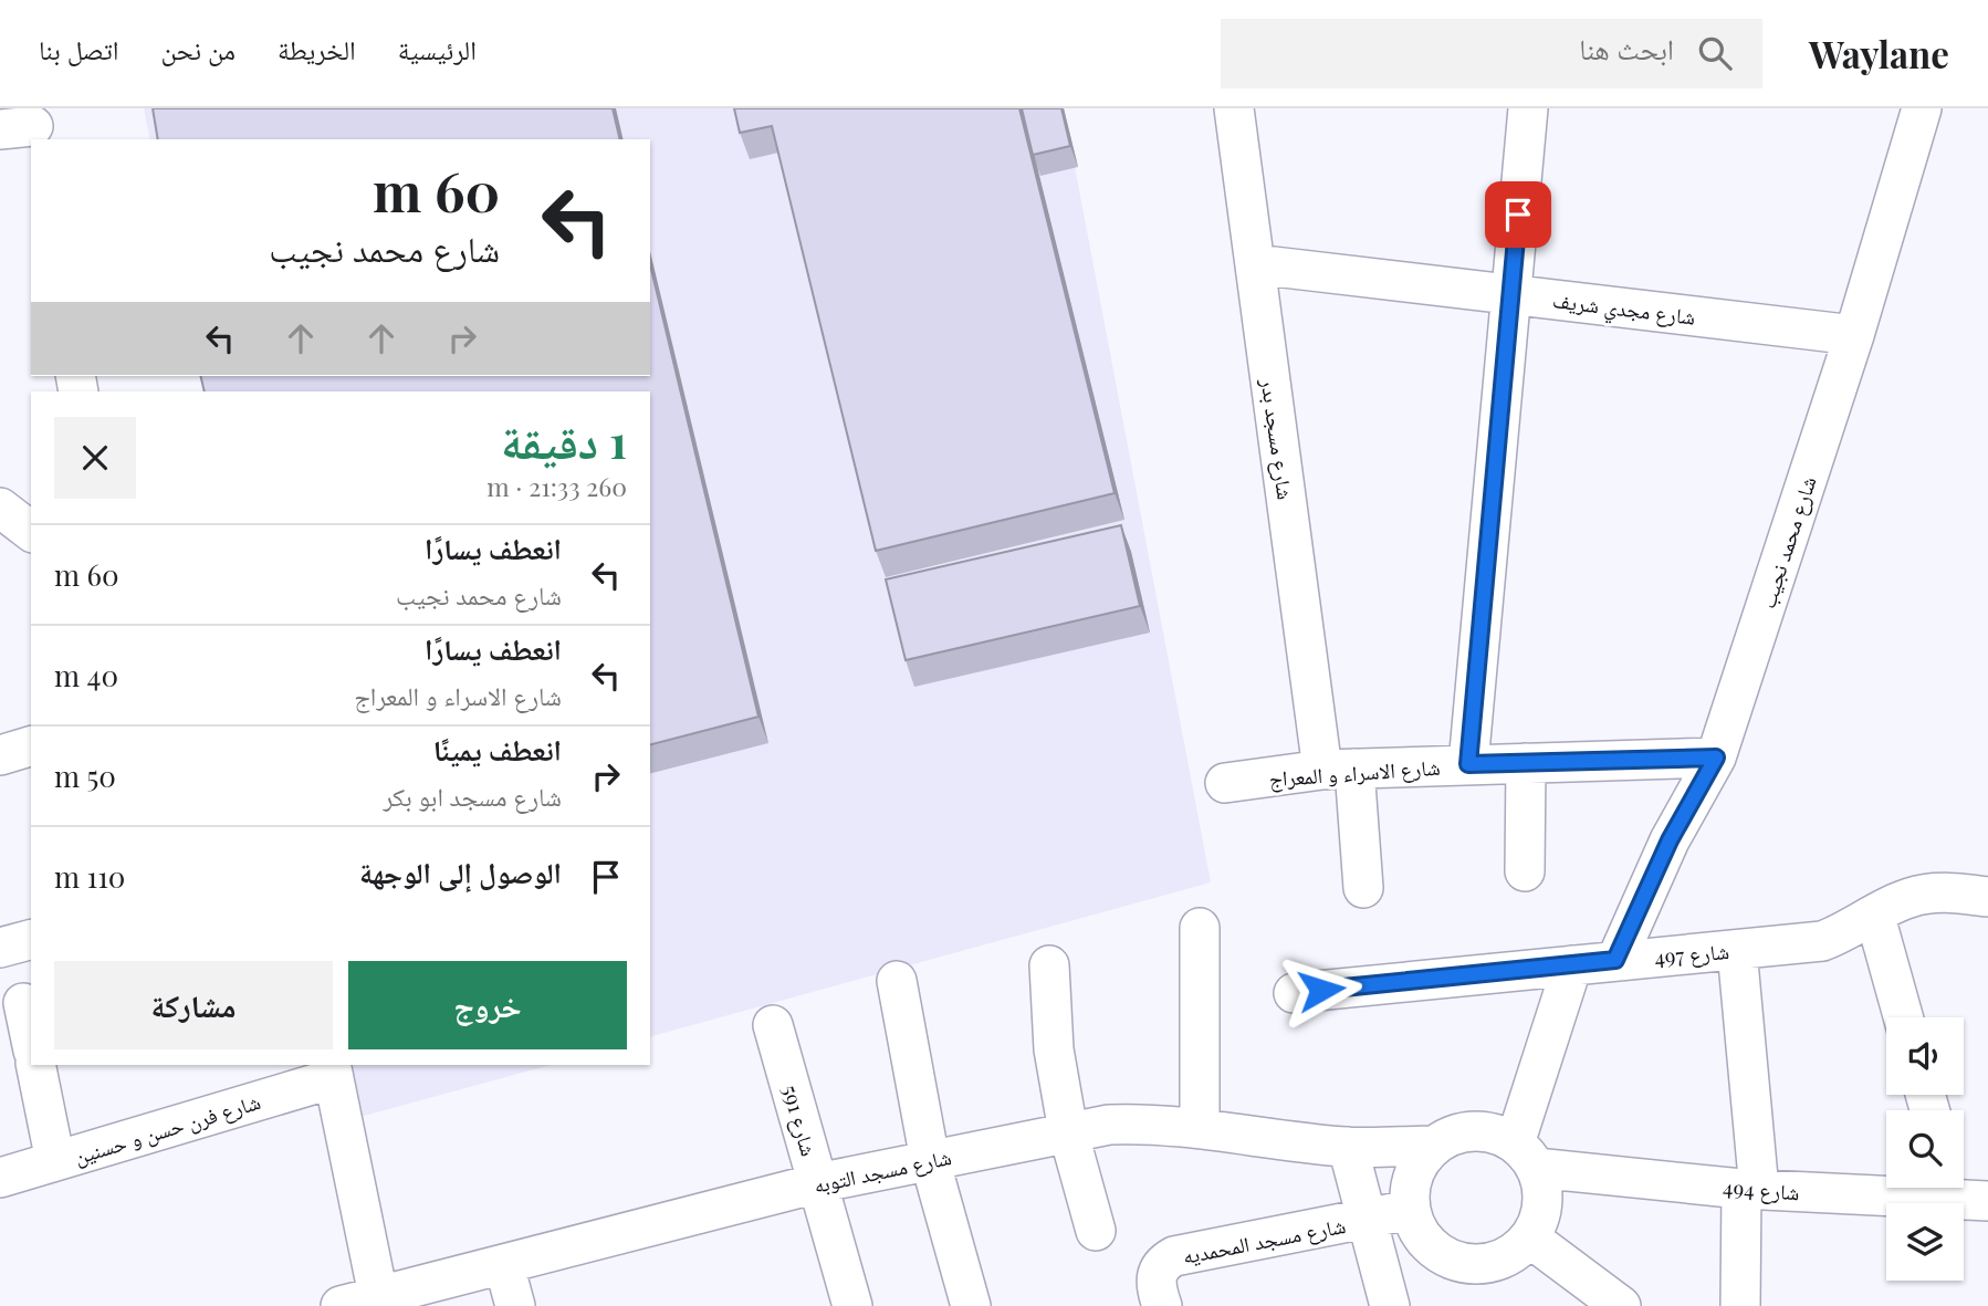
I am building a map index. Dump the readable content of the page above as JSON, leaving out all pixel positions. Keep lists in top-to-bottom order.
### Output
{
  "streets": {
    "street": [
      "شارع مجدي شريف",
      "شارع مسجد بدر",
      "شارع محمد نجيب",
      "شارع الاسراء و المعراج",
      "شارع 497",
      "شارع 591",
      "شارع فرن حسن و حسنين",
      "شارع مسجد التوبه",
      "شارع 494",
      "شارع مسجد المحمديه"
    ]
  },
  "crossings": [
    ["شارع مجدي شريف", "شارع مسجد بدر"],
    ["شارع مجدي شريف", "شارع محمد نجيب"],
    ["شارع مسجد بدر", "شارع الاسراء و المعراج"],
    ["شارع محمد نجيب", "شارع الاسراء و المعراج"],
    ["شارع محمد نجيب", "شارع 497"],
    ["شارع 591", "شارع مسجد التوبه"],
    ["شارع مسجد التوبه", "شارع 494"],
    ["شارع مسجد التوبه", "شارع مسجد المحمديه"],
    ["شارع 494", "شارع مسجد المحمديه"]
  ],
  "page": {
    "header": "Waylane",
    "search": "ابحث هنا",
    "nav": [
      "الرئيسية",
      "الخريطة",
      "من نحن",
      "اتصل بنا"
    ],
    "turn": ["60 m", "شارع محمد نجيب"],
    "heading": ["1 دقيقة", "260 m · 21:33"],
    "list": [
      {
        "name": "انعطف يسارًا",
        "note": "شارع محمد نجيب",
        "value": "60 m"
      },
      {
        "name": "انعطف يسارًا",
        "note": "شارع الاسراء و المعراج",
        "value": "40 m"
      },
      {
        "name": "انعطف يمينًا",
        "note": "شارع مسجد ابو بكر",
        "value": "50 m"
      },
      {
        "name": "الوصول إلى الوجهة",
        "value": "110 m"
      }
    ],
    "buttons": ["خروج", "مشاركة"]
  }
}
